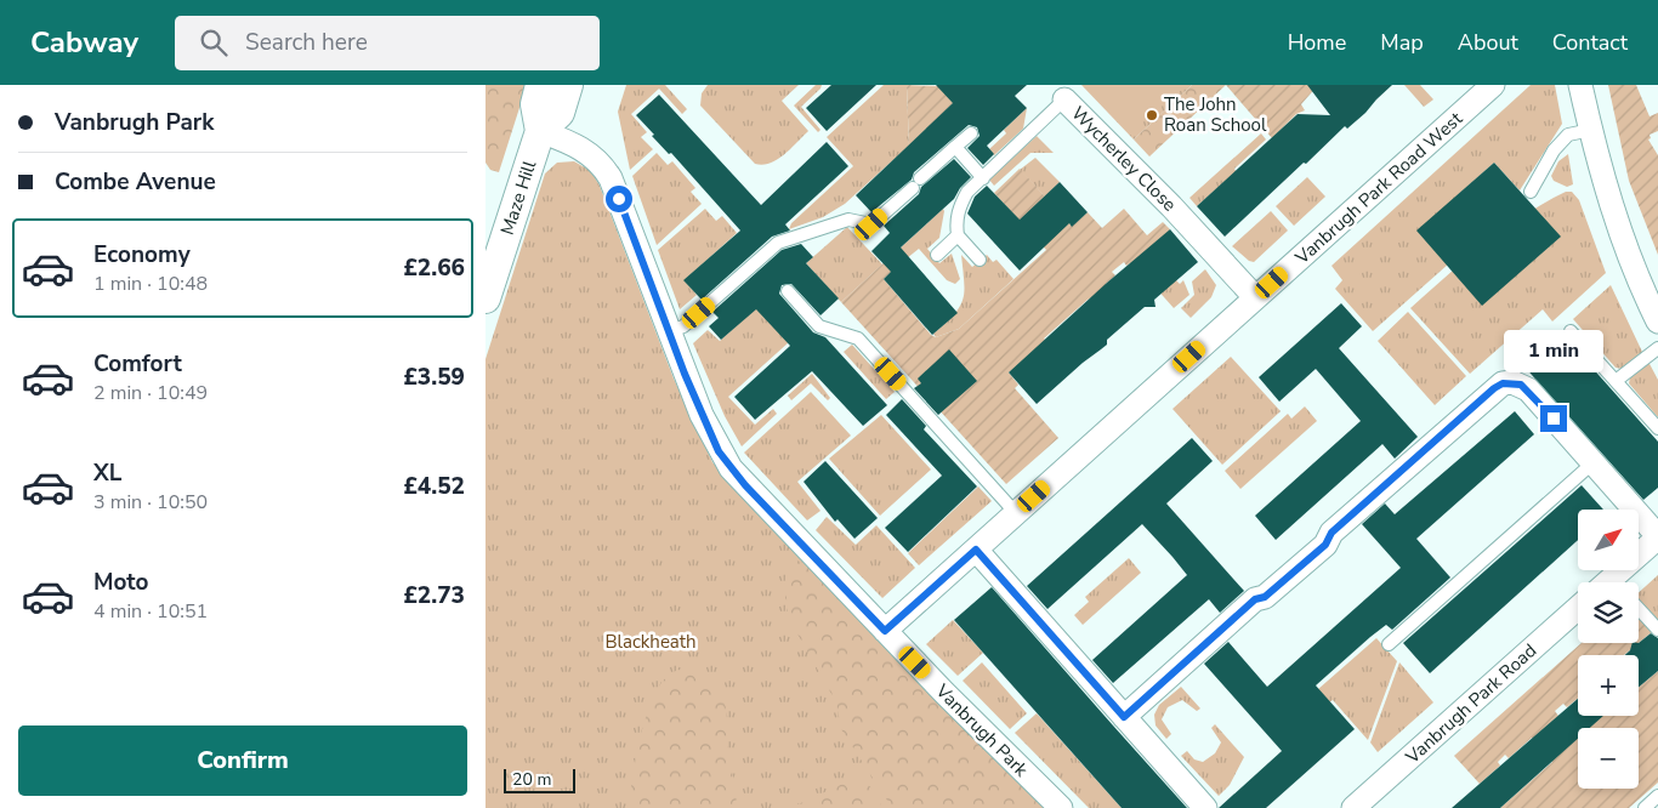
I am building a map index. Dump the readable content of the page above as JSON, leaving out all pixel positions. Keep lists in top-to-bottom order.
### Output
{
  "streets": {
    "street": [
      "Wycherley Close",
      "Vanbrugh Park Road West",
      "Maze Hill",
      "Vanbrugh Park Road",
      "Vanbrugh Park"
    ]
  },
  "crossings": [
    ["Wycherley Close", "Vanbrugh Park Road West"],
    ["Vanbrugh Park Road West", "Vanbrugh Park"],
    ["Maze Hill", "Vanbrugh Park"]
  ],
  "parks": ["Blackheath"],
  "places": ["The John Roan School"],
  "scale_bar": "20 m",
  "north": "top right",
  "page": {
    "header": "Cabway",
    "search": "Search here",
    "nav": [
      "Home",
      "Map",
      "About",
      "Contact"
    ],
    "banner": ["Vanbrugh Park", "Combe Avenue"],
    "list": [
      {
        "name": "Economy",
        "note": "1 min · 10:48",
        "value": "£2.66"
      },
      {
        "name": "Comfort",
        "note": "2 min · 10:49",
        "value": "£3.59"
      },
      {
        "name": "XL",
        "note": "3 min · 10:50",
        "value": "£4.52"
      },
      {
        "name": "Moto",
        "note": "4 min · 10:51",
        "value": "£2.73"
      }
    ],
    "bubble": "1 min",
    "map_buttons": ["+", "−"],
    "buttons": "Confirm",
    "scale": "20 m"
  }
}
